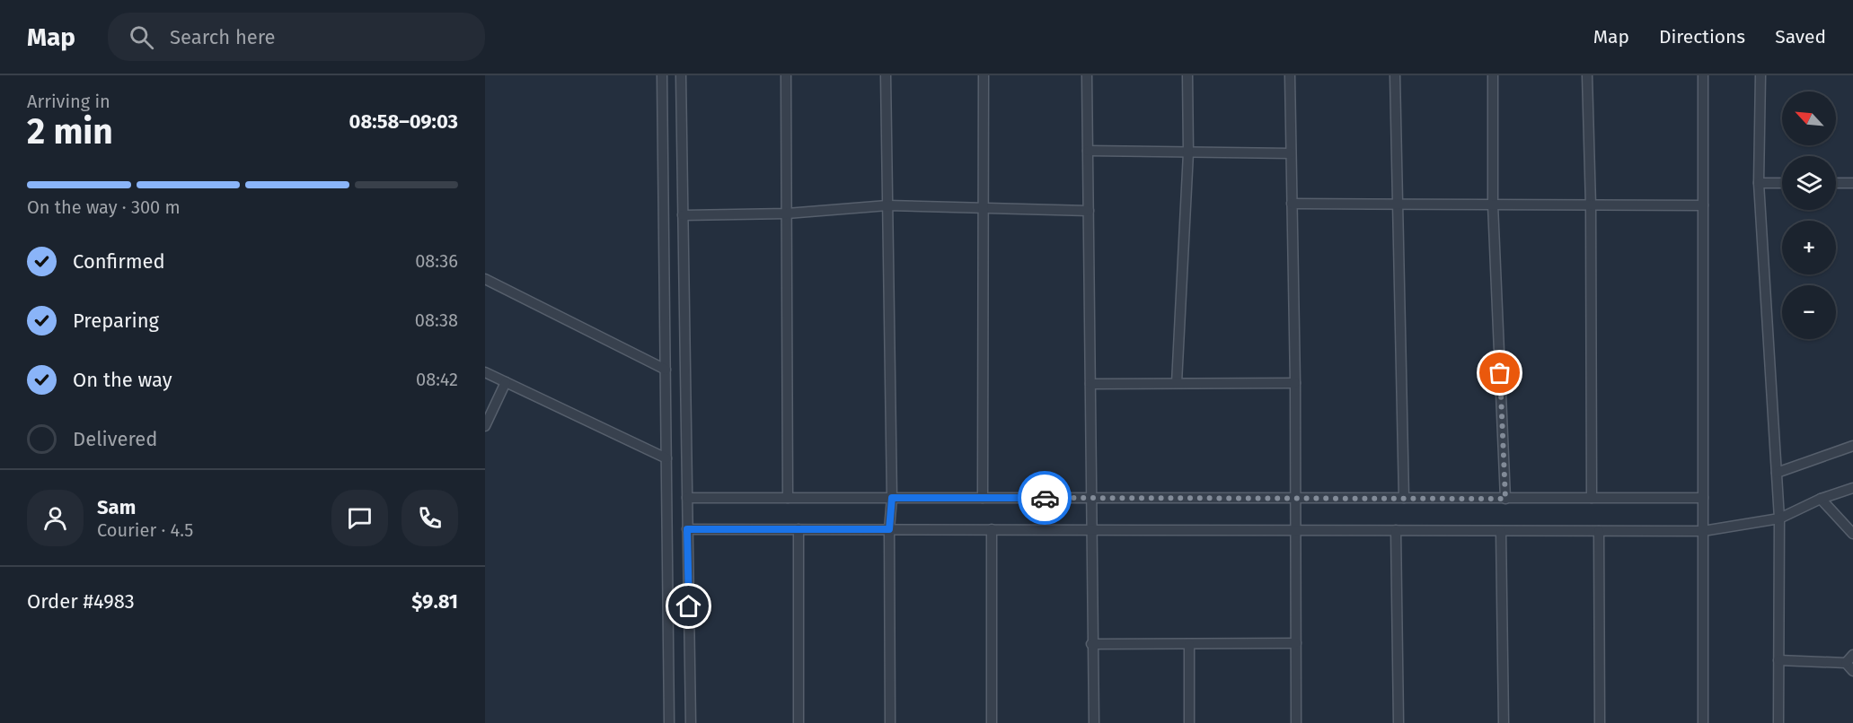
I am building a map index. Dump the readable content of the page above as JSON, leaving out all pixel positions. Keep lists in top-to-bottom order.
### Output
{
  "north": "top left",
  "page": {
    "header": "Map",
    "search": "Search here",
    "nav": ["Map", "Directions", "Saved"],
    "heading": ["2 min", "Arriving in", "08:58–09:03"],
    "panel": [
      "Sam",
      "Courier · 4.5",
      "Order #4983",
      "$9.81"
    ],
    "map_buttons": ["+", "−"],
    "bar": "On the way · 300 m",
    "list": [
      ["Confirmed", "08:36"],
      ["Preparing", "08:38"],
      ["On the way", "08:42"],
      "Delivered"
    ]
  }
}
